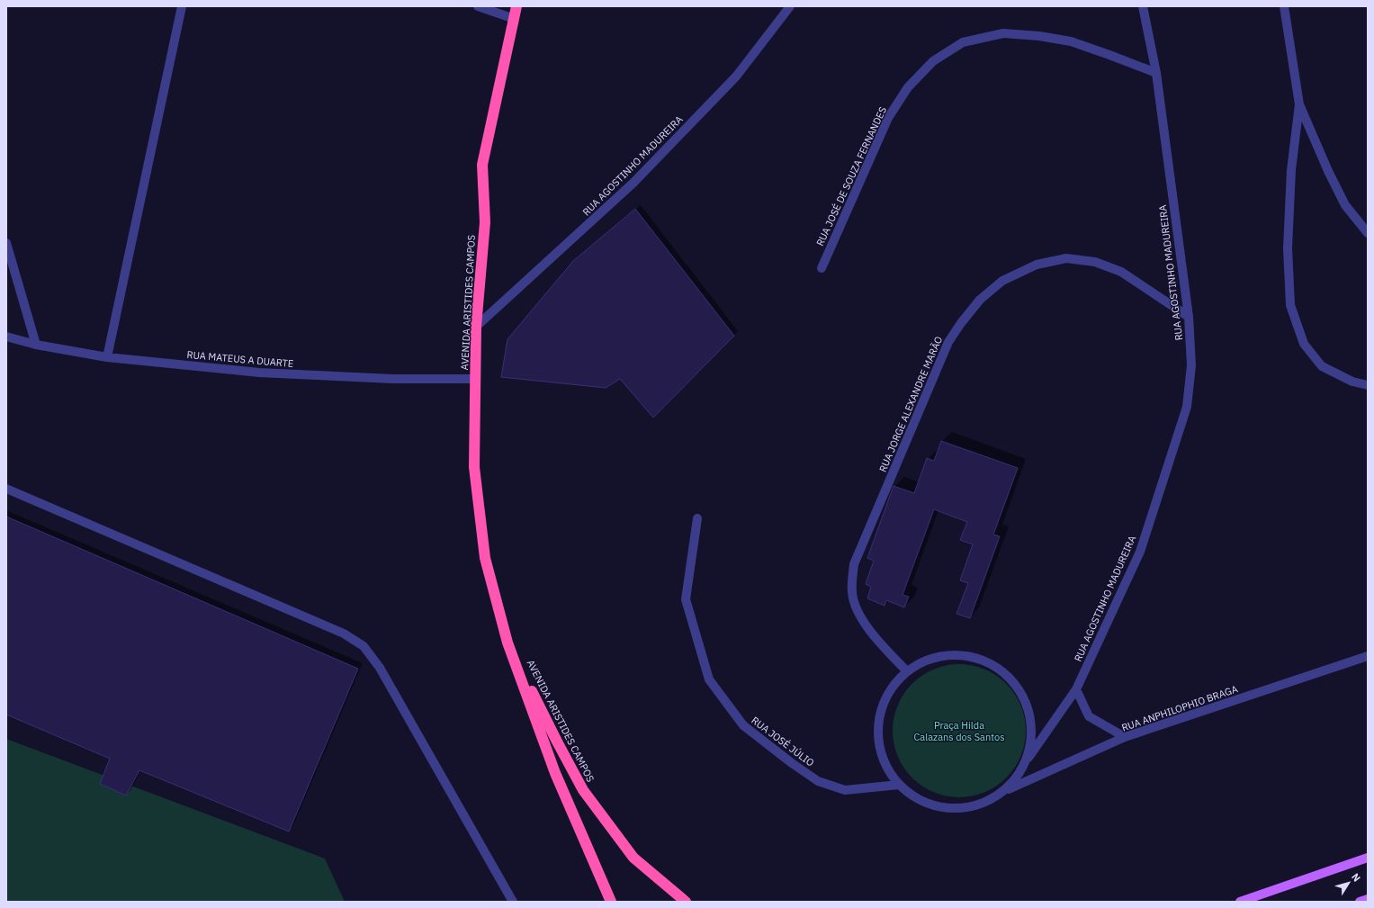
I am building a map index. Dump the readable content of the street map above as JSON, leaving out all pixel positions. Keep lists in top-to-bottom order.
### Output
{
  "streets": {
    "highway": ["AVENIDA ARISTIDES CAMPOS"],
    "street": [
      "RUA AGOSTINHO MADUREIRA",
      "RUA JOSÉ DE SOUZA FERNANDES",
      "RUA MATEUS A DUARTE",
      "RUA JORGE ALEXANDRE MARÃO",
      "RUA ANPHILOPHIO BRAGA",
      "RUA JOSÉ JÚLIO"
    ]
  },
  "crossings": [
    ["RUA AGOSTINHO MADUREIRA", "RUA JOSÉ DE SOUZA FERNANDES"],
    ["RUA AGOSTINHO MADUREIRA", "AVENIDA ARISTIDES CAMPOS"],
    ["RUA AGOSTINHO MADUREIRA", "RUA JORGE ALEXANDRE MARÃO"],
    ["AVENIDA ARISTIDES CAMPOS", "RUA MATEUS A DUARTE"]
  ],
  "parks": ["Praça Hilda Calazans dos Santos"],
  "north": "top right"
}
